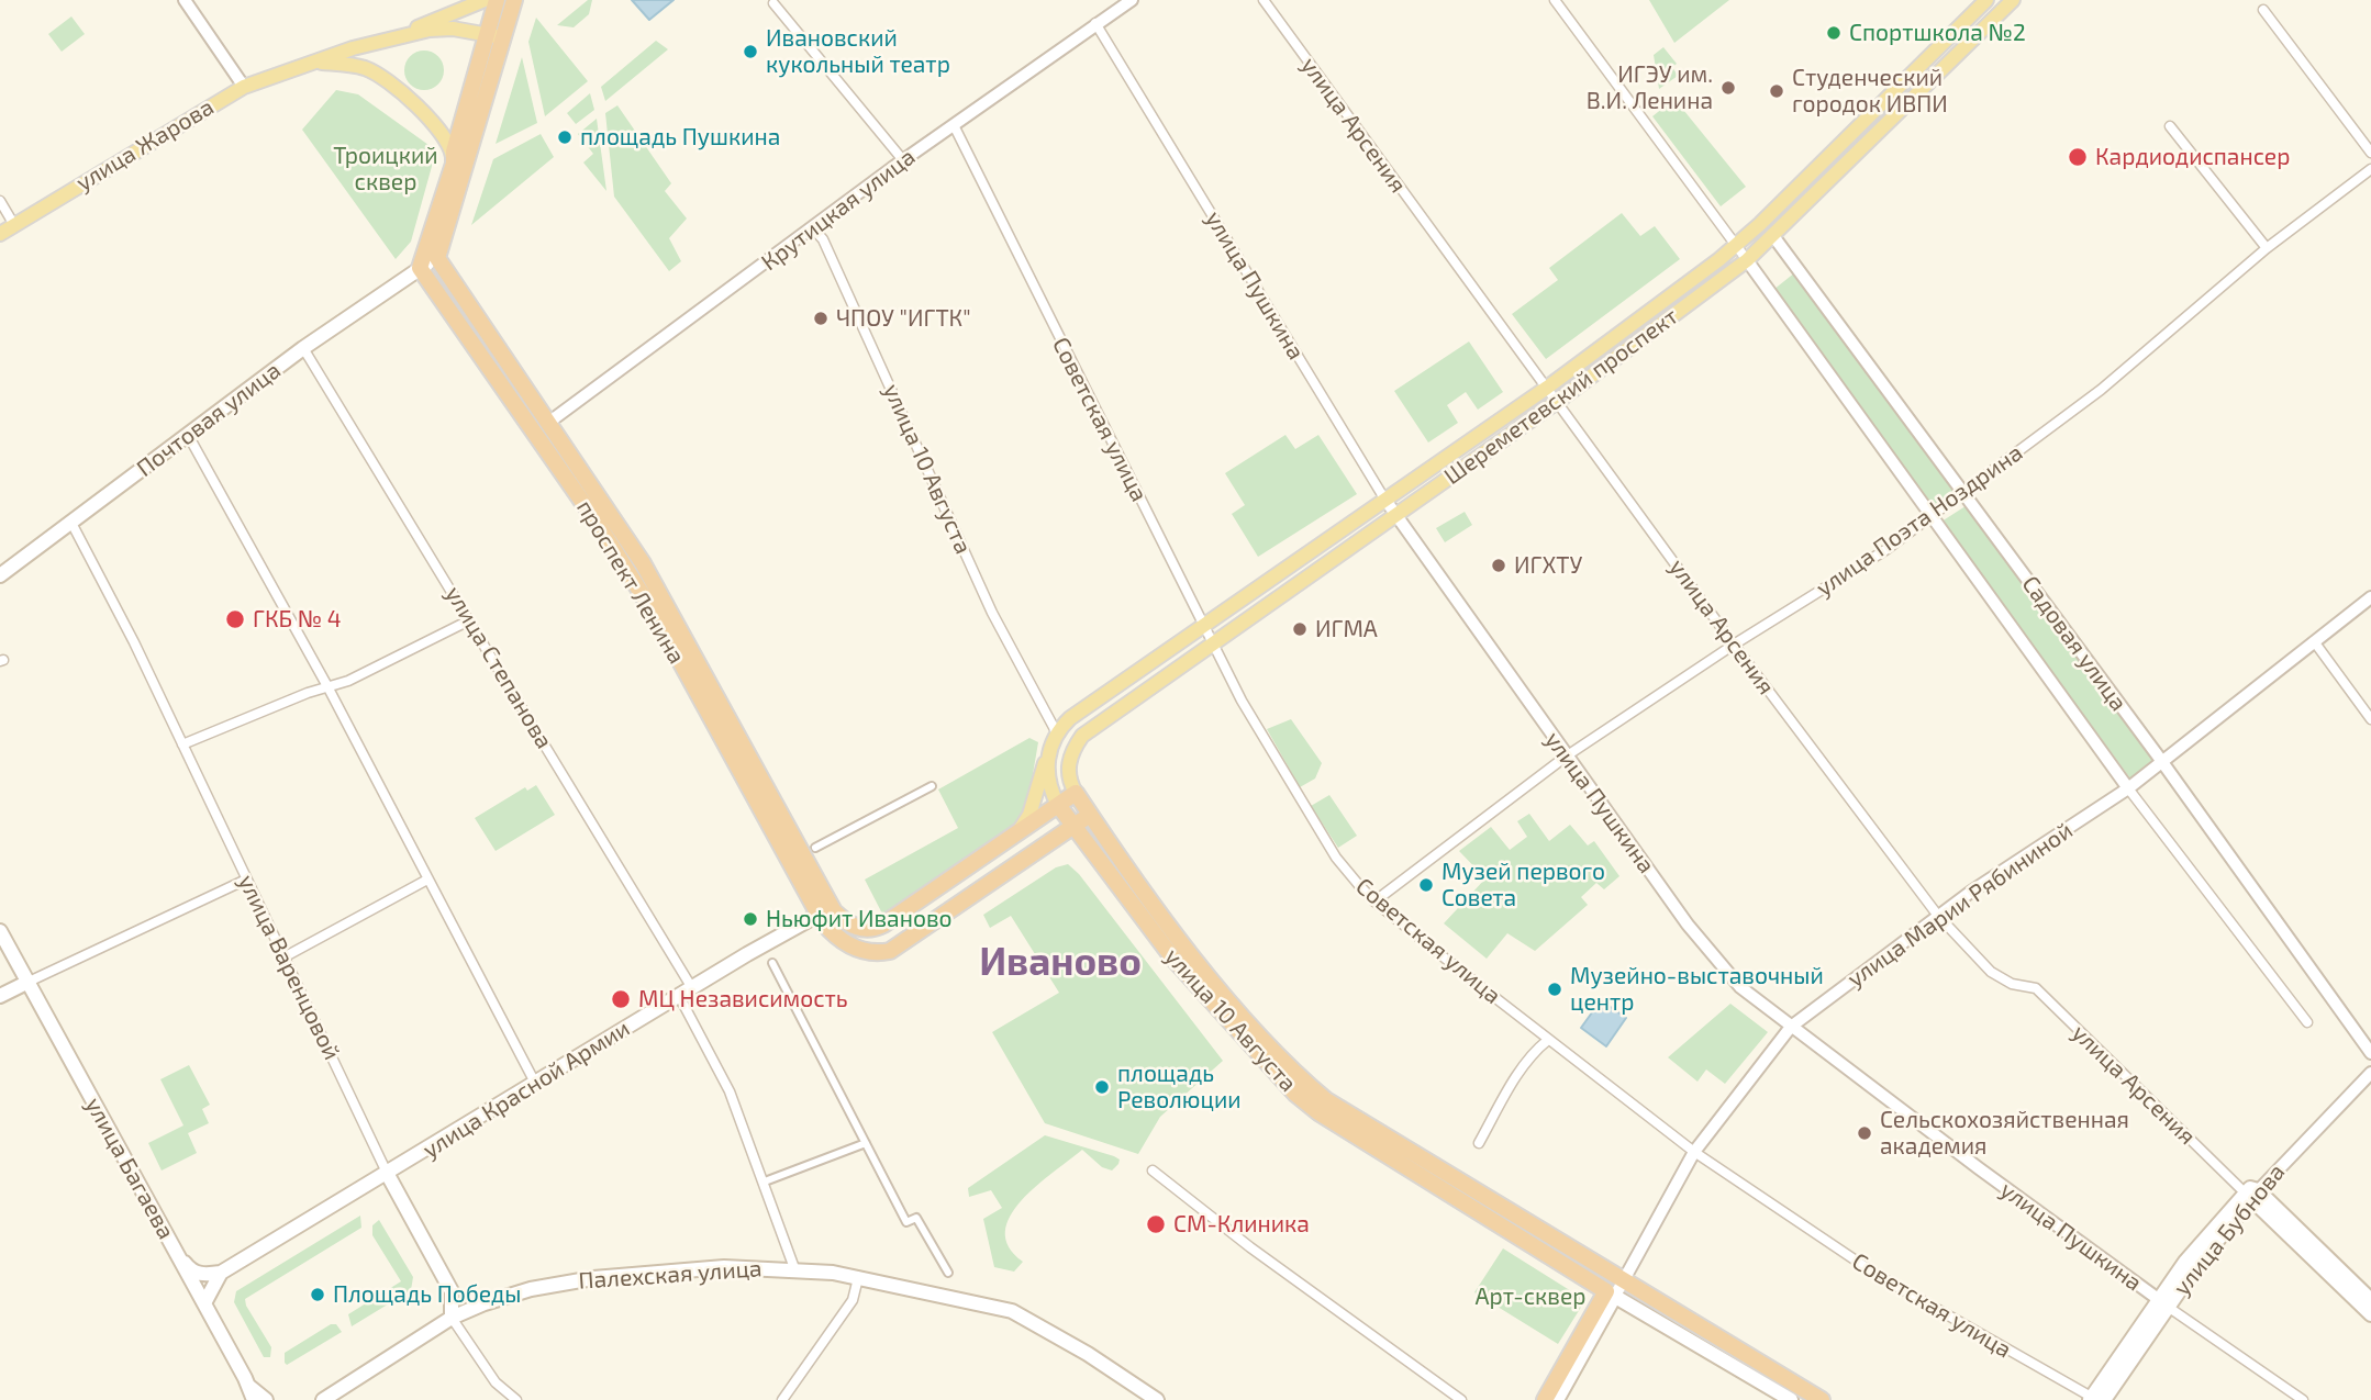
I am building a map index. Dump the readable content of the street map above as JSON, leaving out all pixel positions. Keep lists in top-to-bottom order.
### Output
{
  "streets": {
    "highway": ["улица 10 Августа", "проспект Ленина", "улица Марии Рябининой"],
    "main road": [
      "улица Арсения",
      "улица Жарова",
      "Шереметевский проспект",
      "Почтовая улица",
      "улица Варенцовой",
      "улица Красной Армии",
      "улица Багаева",
      "улица Бубнова",
      "Палехская улица"
    ],
    "street": [
      "Крутицкая улица",
      "улица Пушкина",
      "Советская улица",
      "улица Поэта Ноздрина",
      "Садовая улица",
      "улица Степанова"
    ]
  },
  "crossings": [
    ["улица Арсения", "Шереметевский проспект"],
    ["улица Арсения", "улица Поэта Ноздрина"],
    ["улица Арсения", "улица Марии Рябининой"],
    ["улица Арсения", "улица Бубнова"],
    ["Крутицкая улица", "улица Пушкина"],
    ["Крутицкая улица", "Советская улица"],
    ["Крутицкая улица", "улица 10 Августа"],
    ["Крутицкая улица", "проспект Ленина"],
    ["улица Пушкина", "Шереметевский проспект"],
    ["улица Пушкина", "улица Поэта Ноздрина"],
    ["улица Пушкина", "улица Марии Рябининой"],
    ["улица Пушкина", "улица Бубнова"],
    ["Шереметевский проспект", "Советская улица"],
    ["Шереметевский проспект", "улица 10 Августа"],
    ["Шереметевский проспект", "Садовая улица"],
    ["Почтовая улица", "проспект Ленина"],
    ["Почтовая улица", "улица Степанова"],
    ["Почтовая улица", "улица Варенцовой"],
    ["Советская улица", "улица Поэта Ноздрина"],
    ["Советская улица", "улица Марии Рябининой"],
    ["Советская улица", "улица Бубнова"],
    ["улица 10 Августа", "проспект Ленина"],
    ["улица 10 Августа", "улица Марии Рябининой"],
    ["улица Поэта Ноздрина", "Садовая улица"],
    ["проспект Ленина", "улица Красной Армии"],
    ["Садовая улица", "улица Марии Рябининой"],
    ["улица Степанова", "улица Красной Армии"],
    ["улица Варенцовой", "улица Красной Армии"],
    ["улица Варенцовой", "Палехская улица"]
  ],
  "districts": ["Иваново"],
  "parks": ["Троицкий сквер", "Арт-сквер"],
  "places": [
    "Спортшкола №2",
    "Ивановский кукольный театр",
    "ИГЭУ им. В.И. Ленина",
    "Студенческий городок ИВПИ",
    "площадь Пушкина",
    "Кардиодиспансер",
    "ЧПОУ \"ИГТК\"",
    "ИГХТУ",
    "ГКБ № 4",
    "ИГМА",
    "Музей первого Совета",
    "Ньюфит Иваново",
    "Музейно-выставочный центр",
    "МЦ Независимость",
    "площадь Революции",
    "Сельскохозяйственная академия",
    "СМ-Клиника",
    "Площадь Победы"
  ]
}
